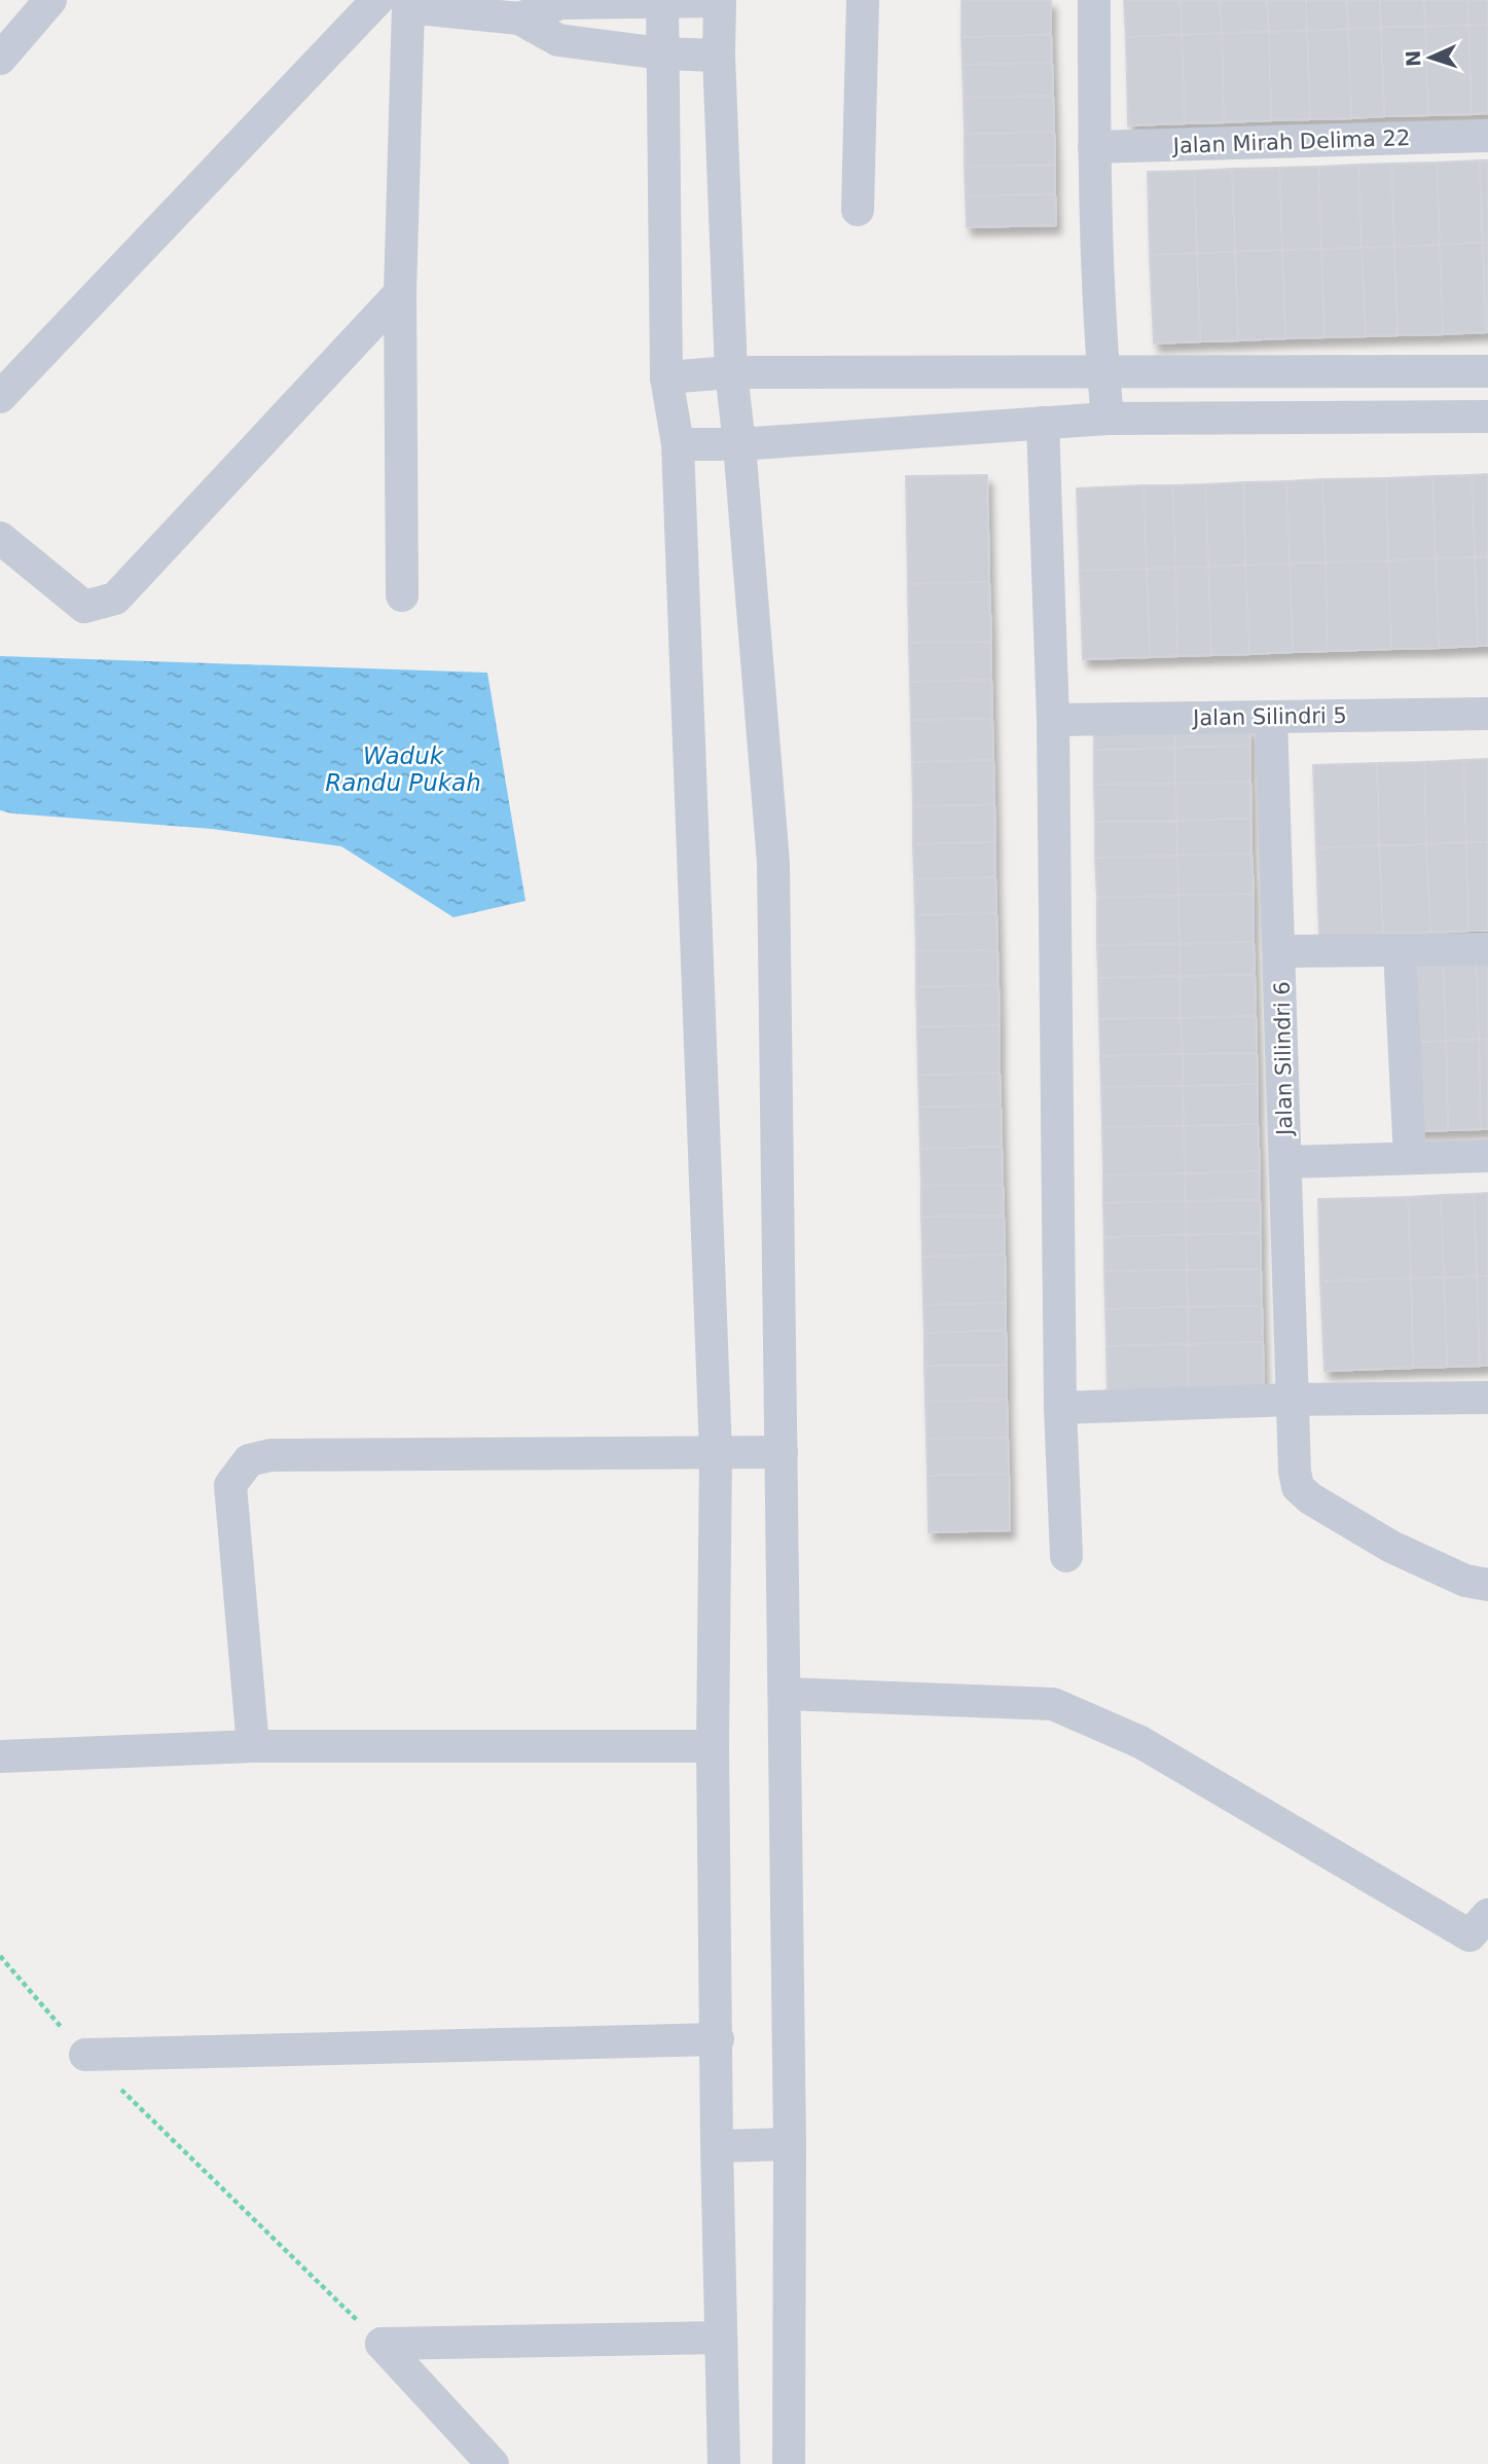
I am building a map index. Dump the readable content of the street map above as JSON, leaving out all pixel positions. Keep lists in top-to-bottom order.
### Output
{
  "streets": {
    "street": ["Jalan Mirah Delima 22", "Jalan Silindri 5", "Jalan Silindri 6"]
  },
  "crossings": [
    ["Jalan Silindri 5", "Jalan Silindri 6"]
  ],
  "water": ["Waduk Randu Pukah"],
  "north": "left"
}
